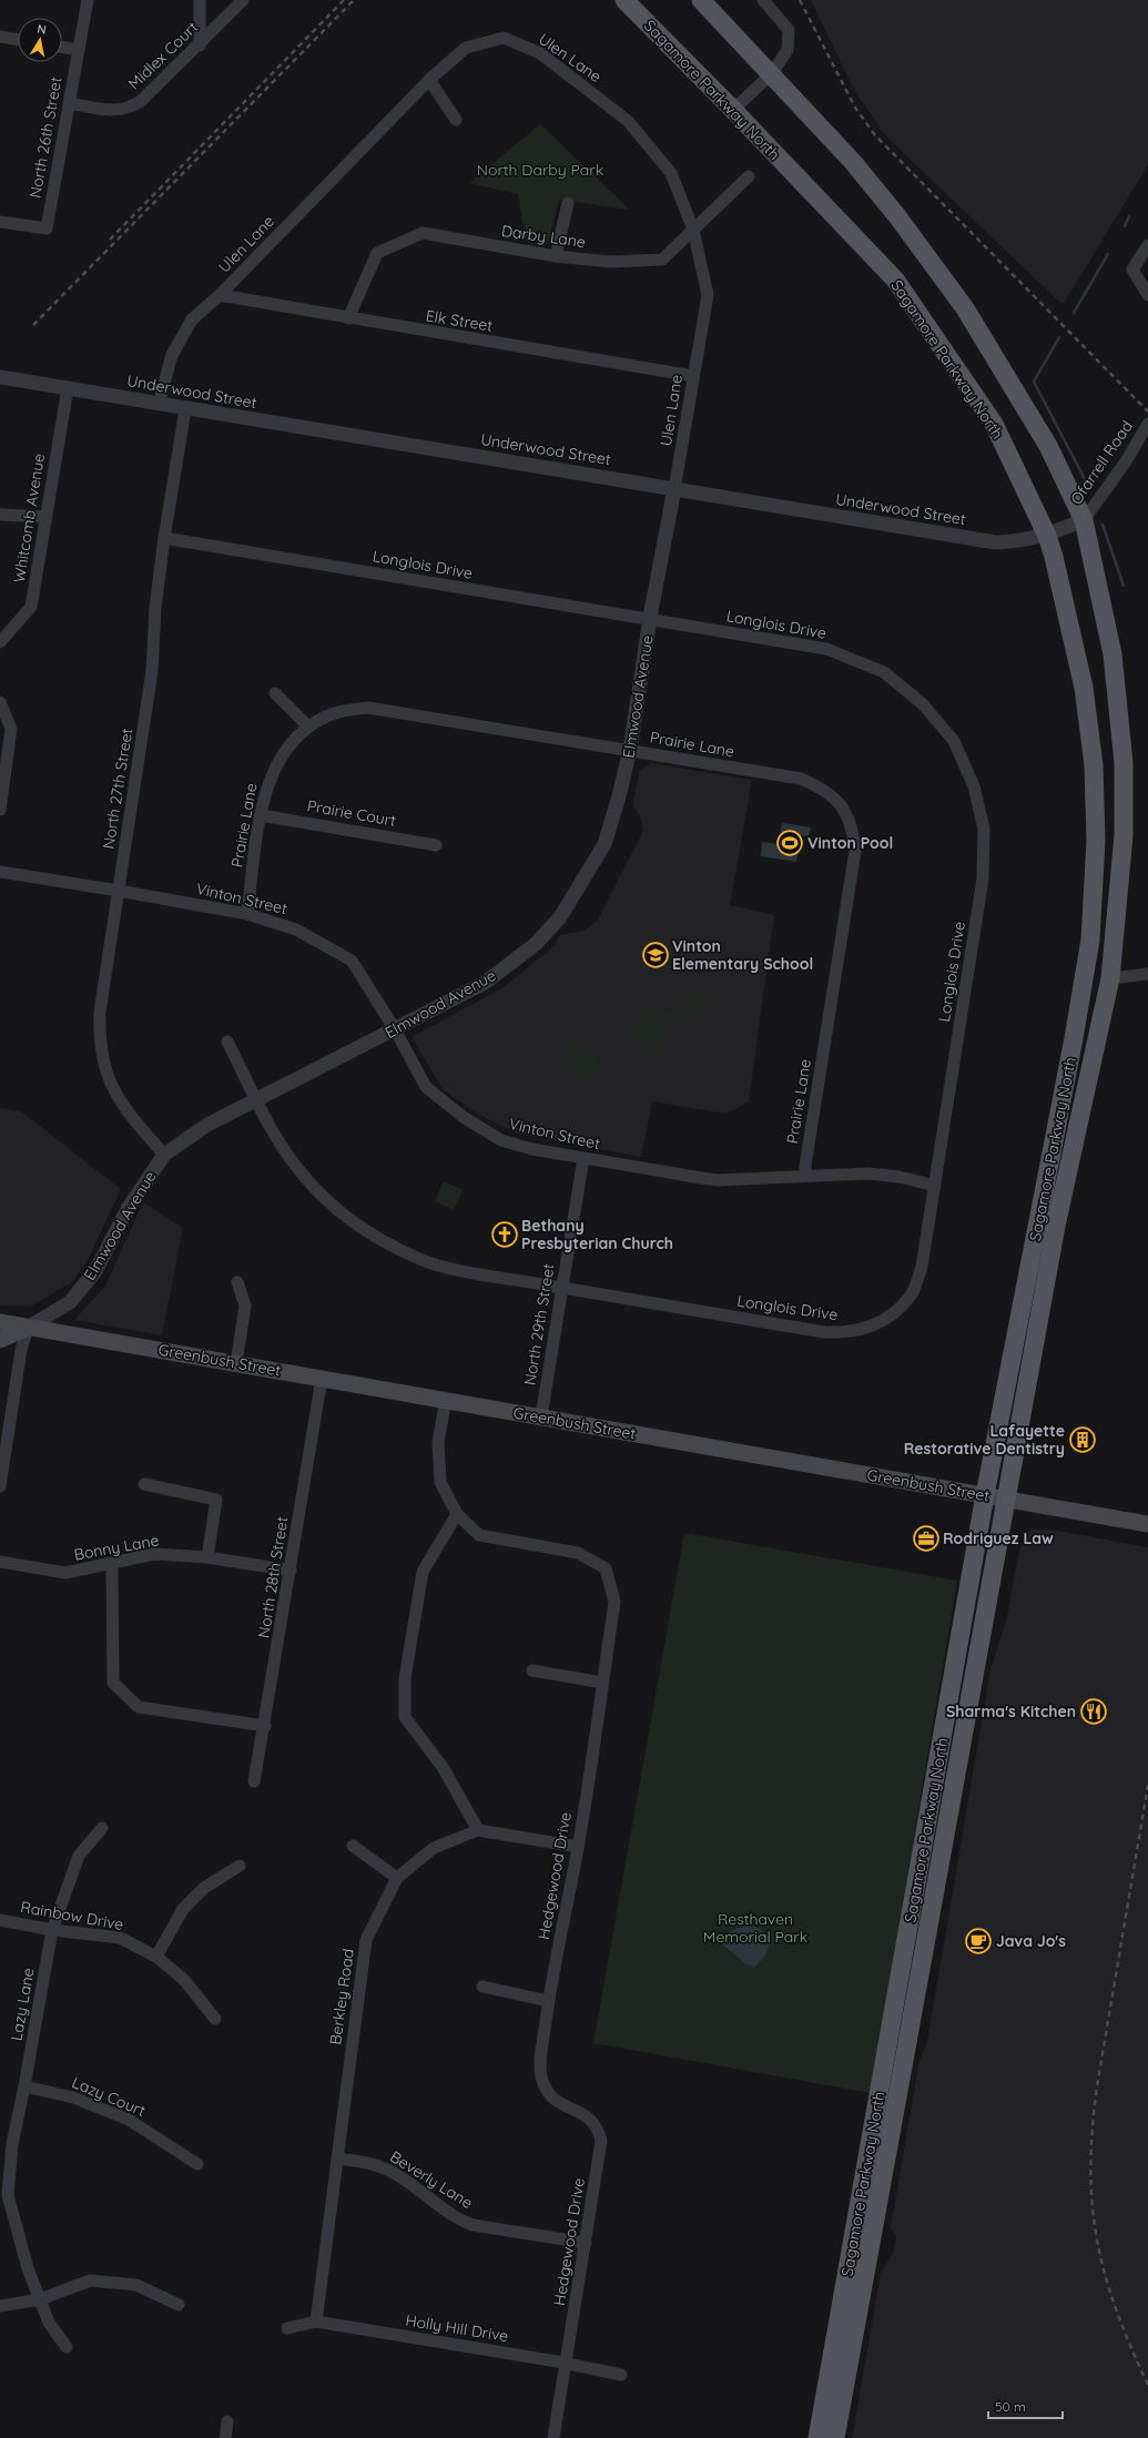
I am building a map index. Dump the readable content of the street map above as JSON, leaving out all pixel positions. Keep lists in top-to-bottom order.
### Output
{
  "streets": {
    "main road": ["Sagamore Parkway North", "Elmwood Avenue", "Greenbush Street"],
    "street": [
      "Midlex Court",
      "Ulen Lane",
      "North 26th Street",
      "Darby Lane",
      "Elk Street",
      "Underwood Street",
      "Ofarrell Road",
      "Whitcomb Avenue",
      "Longlois Drive",
      "Prairie Lane",
      "North 27th Street",
      "Prairie Court",
      "Vinton Street",
      "North 29th Street",
      "Bonny Lane",
      "North 28th Street",
      "Hedgewood Drive",
      "Rainbow Drive",
      "Berkley Road",
      "Lazy Lane",
      "Lazy Court",
      "Beverly Lane",
      "Holly Hill Drive"
    ]
  },
  "crossings": [
    ["Midlex Court", "North 26th Street"],
    ["Ulen Lane", "Darby Lane"],
    ["Ulen Lane", "Elk Street"],
    ["Ulen Lane", "Underwood Street"],
    ["Ulen Lane", "Elmwood Avenue"],
    ["Sagamore Parkway North", "Underwood Street"],
    ["Sagamore Parkway North", "Ofarrell Road"],
    ["Sagamore Parkway North", "Greenbush Street"],
    ["Darby Lane", "Elk Street"],
    ["Underwood Street", "Ofarrell Road"],
    ["Underwood Street", "Whitcomb Avenue"],
    ["Underwood Street", "Elmwood Avenue"],
    ["Underwood Street", "North 27th Street"],
    ["Longlois Drive", "Elmwood Avenue"],
    ["Longlois Drive", "North 27th Street"],
    ["Longlois Drive", "Vinton Street"],
    ["Longlois Drive", "North 29th Street"],
    ["Elmwood Avenue", "Prairie Lane"],
    ["Elmwood Avenue", "North 27th Street"],
    ["Elmwood Avenue", "Vinton Street"],
    ["Elmwood Avenue", "Greenbush Street"],
    ["Prairie Lane", "Prairie Court"],
    ["Prairie Lane", "Vinton Street"],
    ["North 27th Street", "Vinton Street"],
    ["Vinton Street", "North 29th Street"],
    ["North 29th Street", "Greenbush Street"],
    ["Greenbush Street", "North 28th Street"],
    ["Greenbush Street", "Hedgewood Drive"],
    ["Bonny Lane", "North 28th Street"],
    ["Hedgewood Drive", "Beverly Lane"],
    ["Hedgewood Drive", "Holly Hill Drive"],
    ["Rainbow Drive", "Lazy Lane"],
    ["Berkley Road", "Beverly Lane"],
    ["Berkley Road", "Holly Hill Drive"],
    ["Lazy Lane", "Lazy Court"]
  ],
  "parks": ["North Darby Park", "Resthaven Memorial Park"],
  "places": {
    "sports": ["Vinton Pool"],
    "school or university": ["Vinton Elementary School"],
    "church": ["Bethany Presbyterian Church"],
    "building": ["Lafayette Restorative Dentistry"],
    "office": ["Rodriguez Law"],
    "restaurant": ["Sharma's Kitchen"],
    "cafe": ["Java Jo's"]
  },
  "scale_bar": "50 m",
  "north": "top"
}
